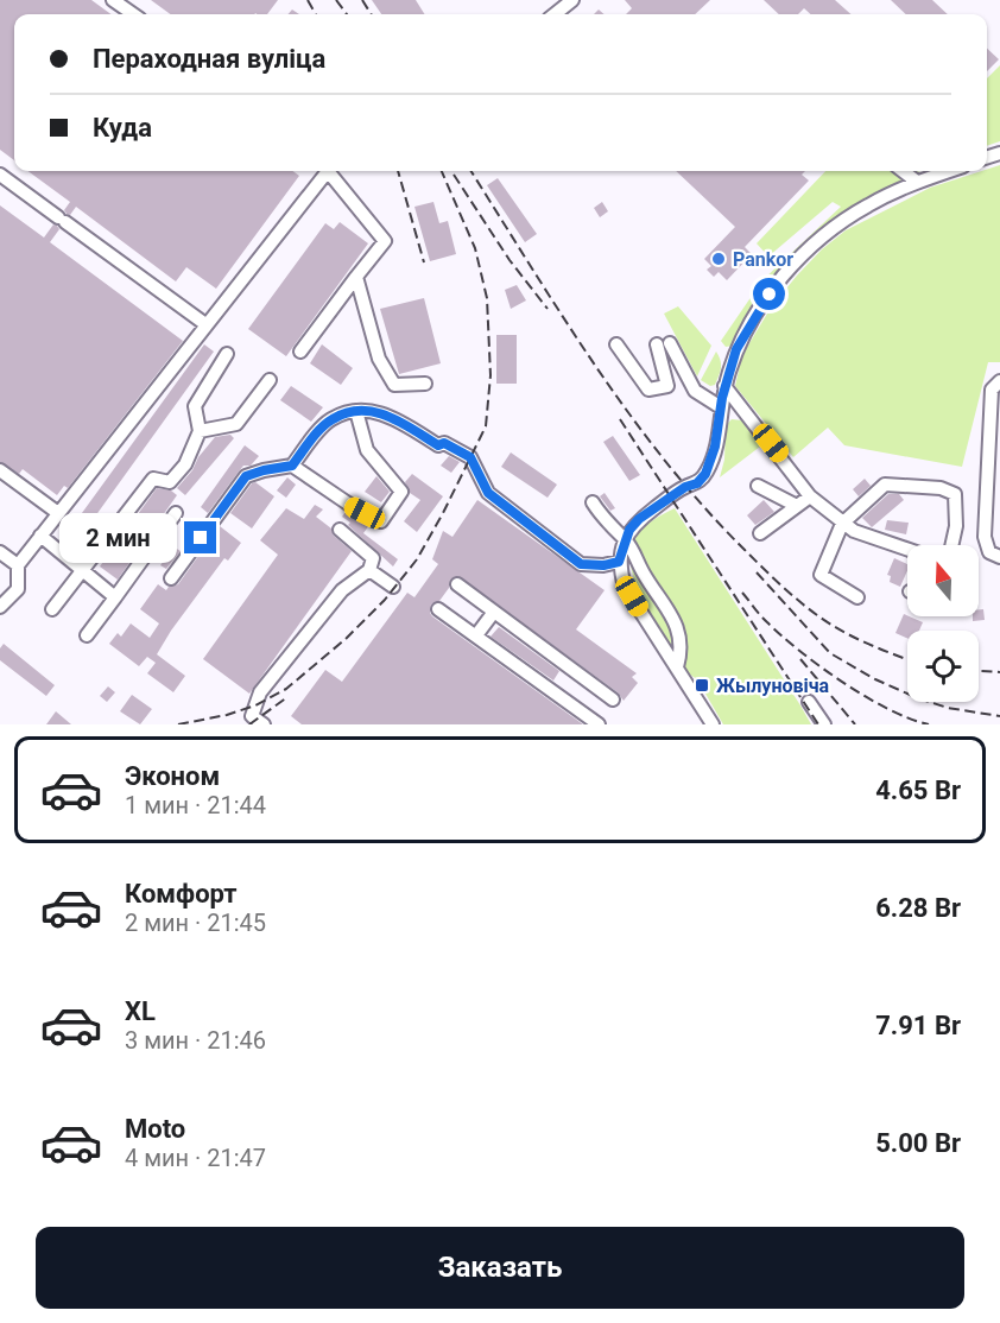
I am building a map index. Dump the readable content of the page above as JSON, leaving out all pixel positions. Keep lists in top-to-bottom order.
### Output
{
  "places": {
    "other": ["Pankor"],
    "transit": ["Жылуновіча"]
  },
  "north": "top",
  "page": {
    "banner": ["Пераходная вуліца", "Куда"],
    "bubble": "2 мин",
    "list": [
      {
        "name": "Эконом",
        "note": "1 мин · 21:44",
        "value": "4.65 Br"
      },
      {
        "name": "Комфорт",
        "note": "2 мин · 21:45",
        "value": "6.28 Br"
      },
      {
        "name": "XL",
        "note": "3 мин · 21:46",
        "value": "7.91 Br"
      },
      {
        "name": "Moto",
        "note": "4 мин · 21:47",
        "value": "5.00 Br"
      }
    ],
    "buttons": "Заказать"
  }
}
